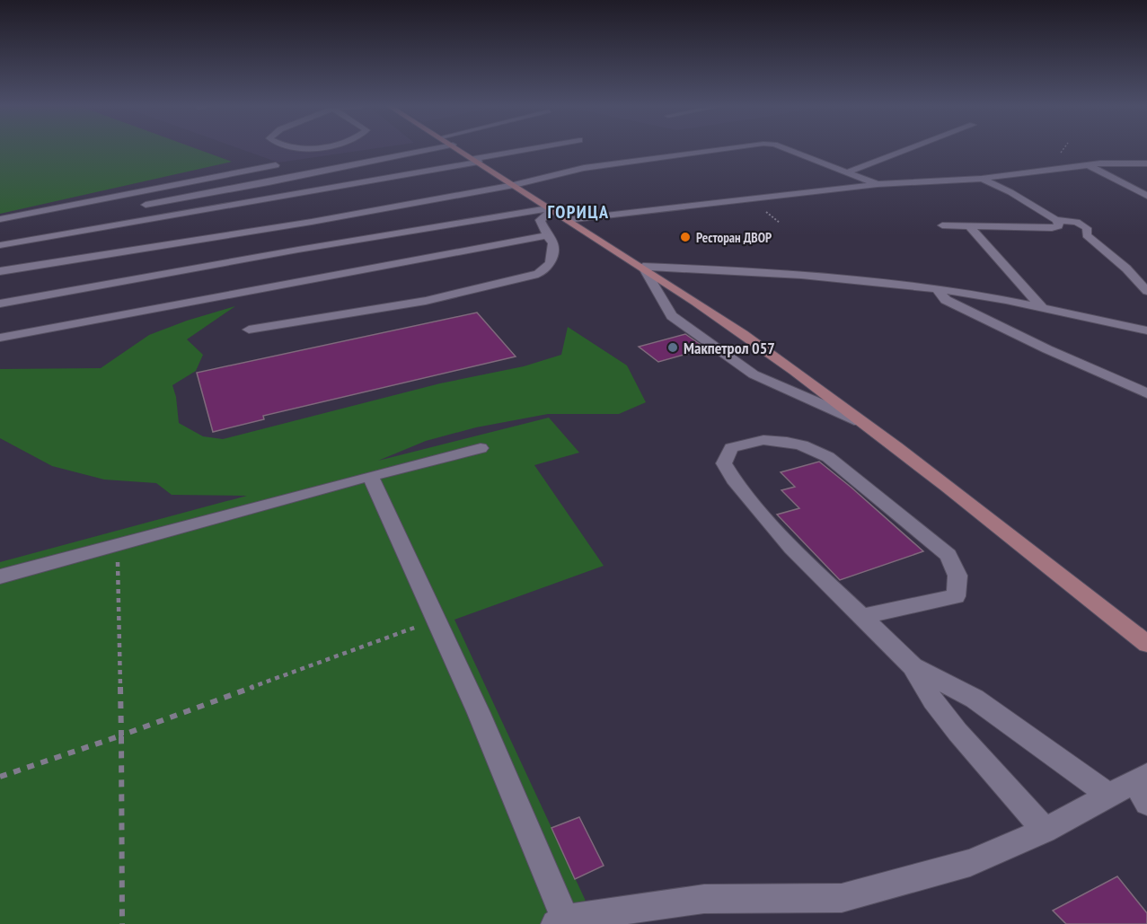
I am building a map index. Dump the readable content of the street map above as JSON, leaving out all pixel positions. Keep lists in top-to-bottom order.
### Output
{
  "districts": ["ГОРИЦА"],
  "places": ["Ресторан ДВОР", "Макпетрол 057"]
}
